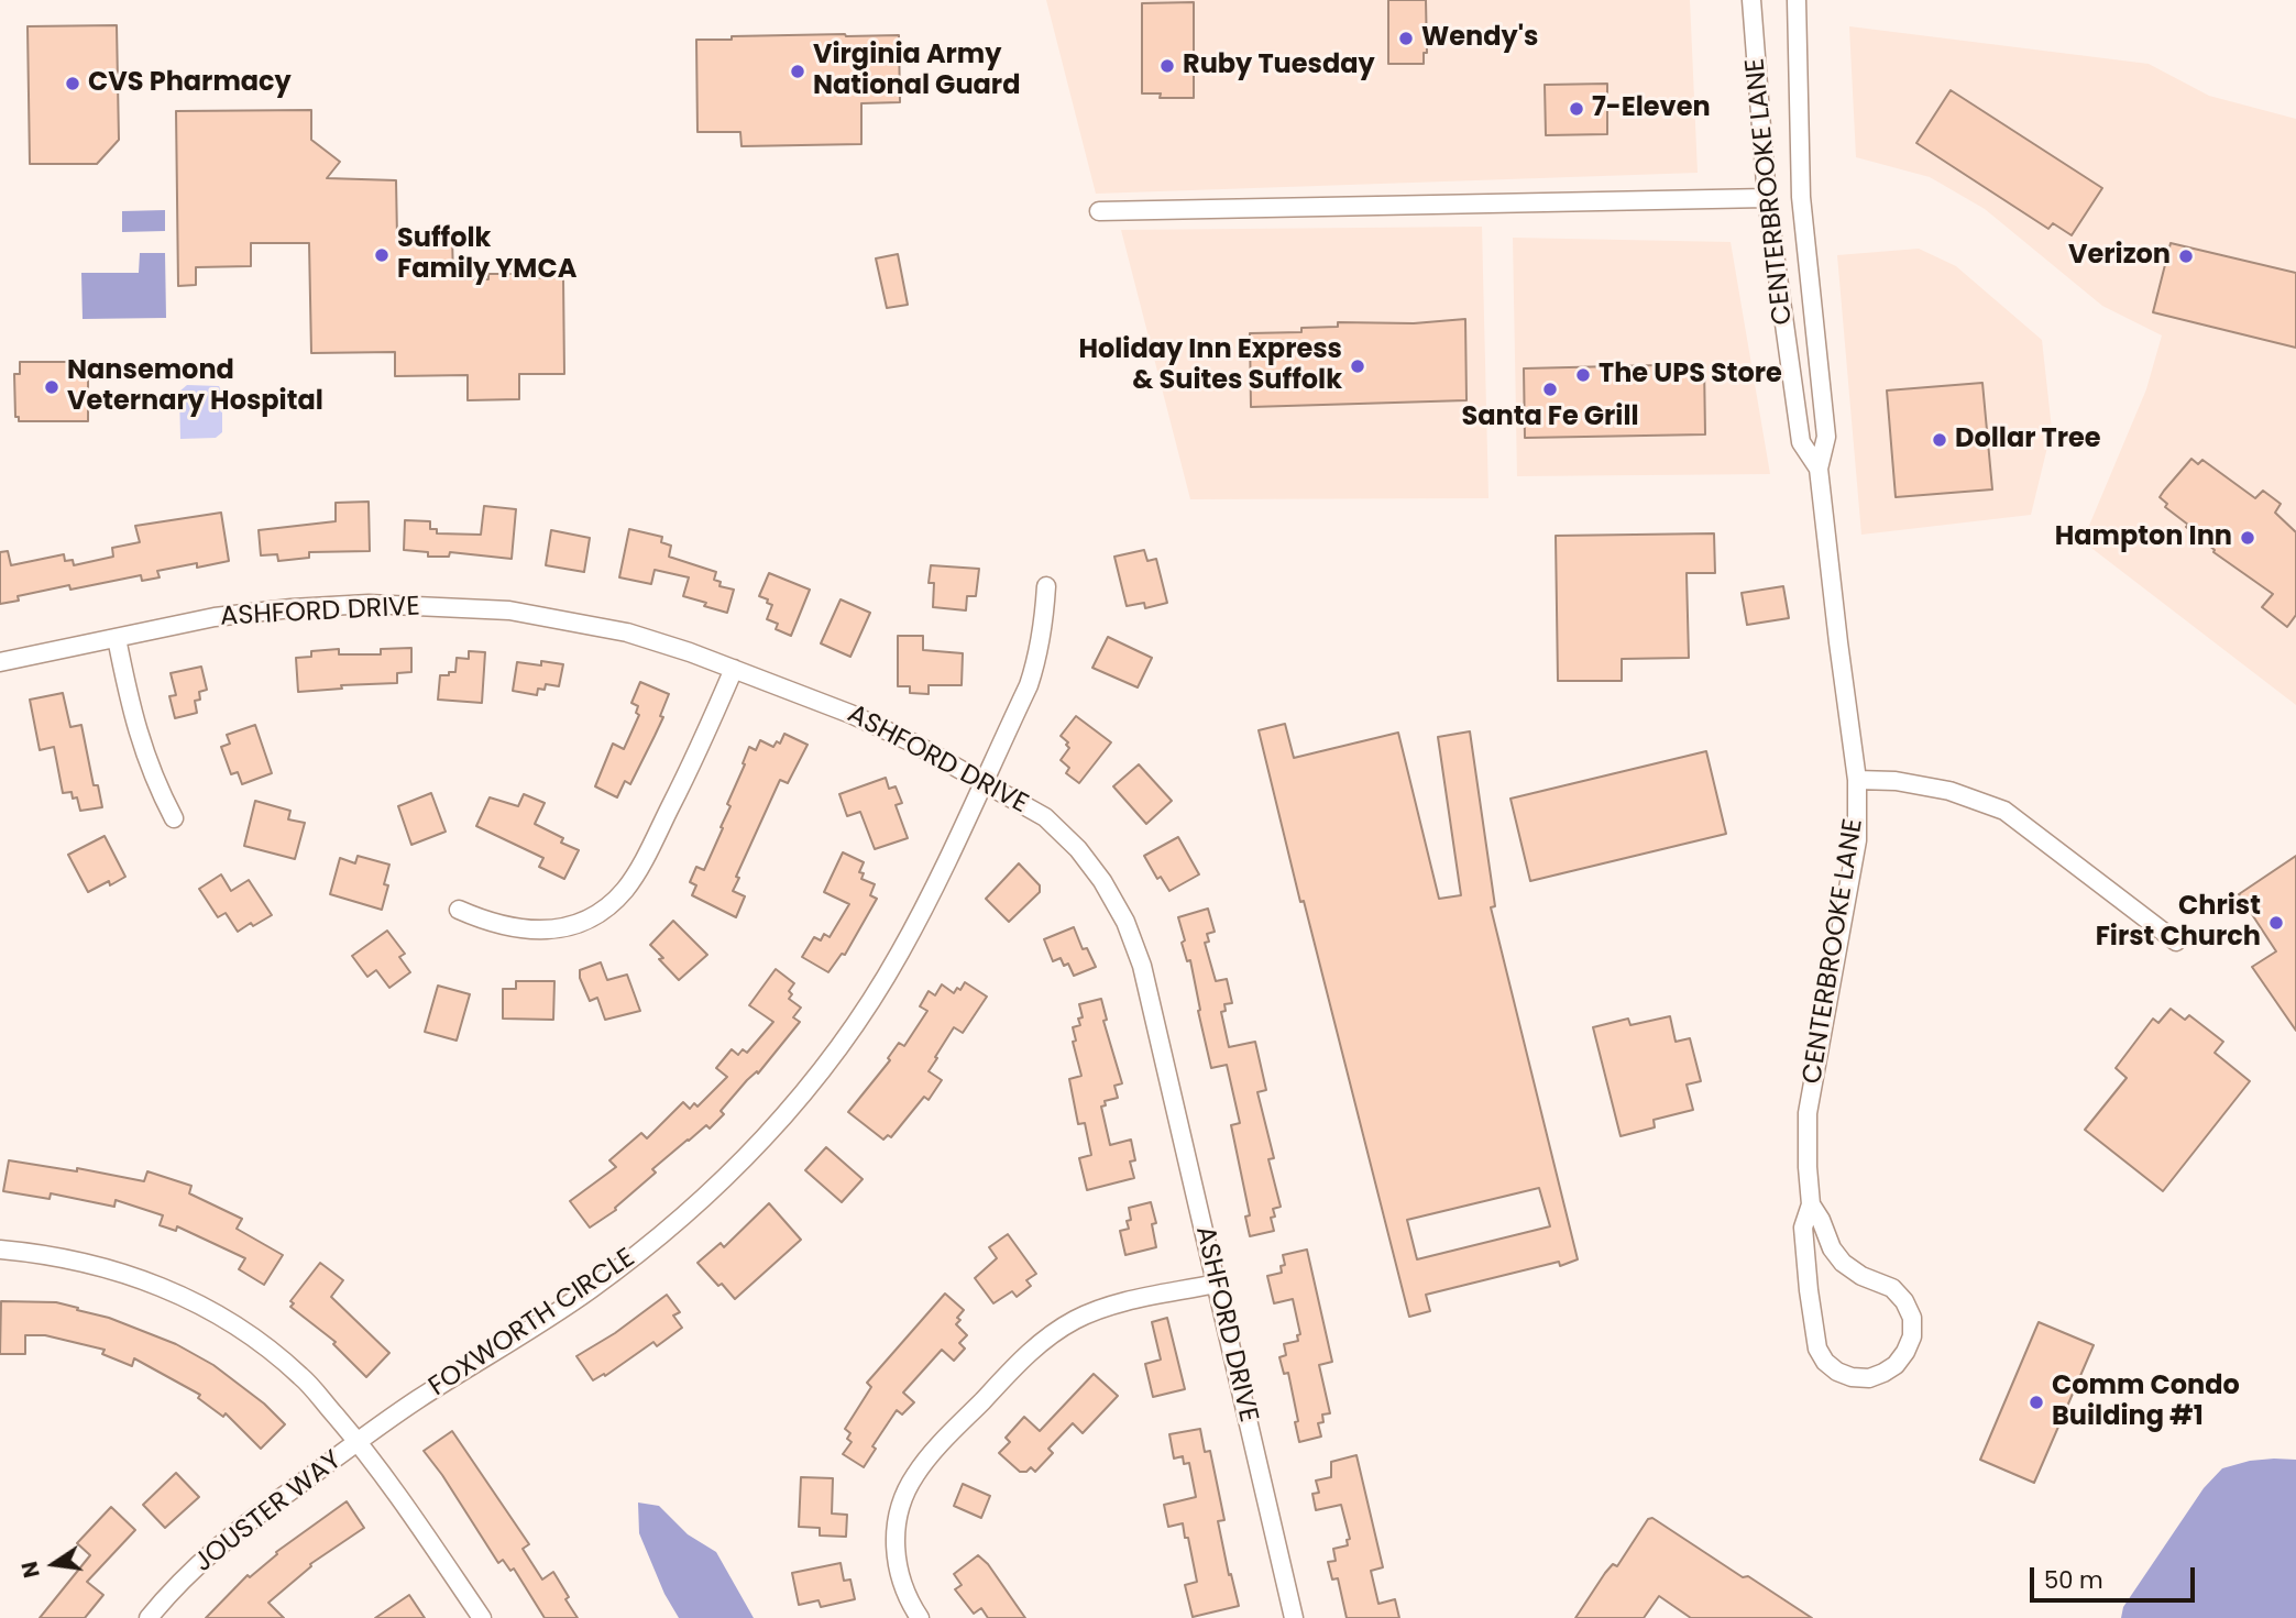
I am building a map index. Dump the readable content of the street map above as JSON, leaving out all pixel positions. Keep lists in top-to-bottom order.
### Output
{
  "streets": {
    "street": [
      "CENTERBROOKE LANE",
      "ASHFORD DRIVE",
      "FOXWORTH CIRCLE",
      "JOUSTER WAY"
    ]
  },
  "crossings": [
    ["ASHFORD DRIVE", "FOXWORTH CIRCLE"],
    ["FOXWORTH CIRCLE", "JOUSTER WAY"]
  ],
  "places": [
    "Wendy's",
    "Ruby Tuesday",
    "Virginia Army National Guard",
    "CVS Pharmacy",
    "7-Eleven",
    "Suffolk Family YMCA",
    "Verizon",
    "Holiday Inn Express & Suites Suffolk",
    "The UPS Store",
    "Nansemond Veternary Hospital",
    "Santa Fe Grill",
    "Dollar Tree",
    "Hampton Inn",
    "Christ First Church",
    "Comm Condo Building #1"
  ],
  "scale_bar": "50 m",
  "north": "left"
}
